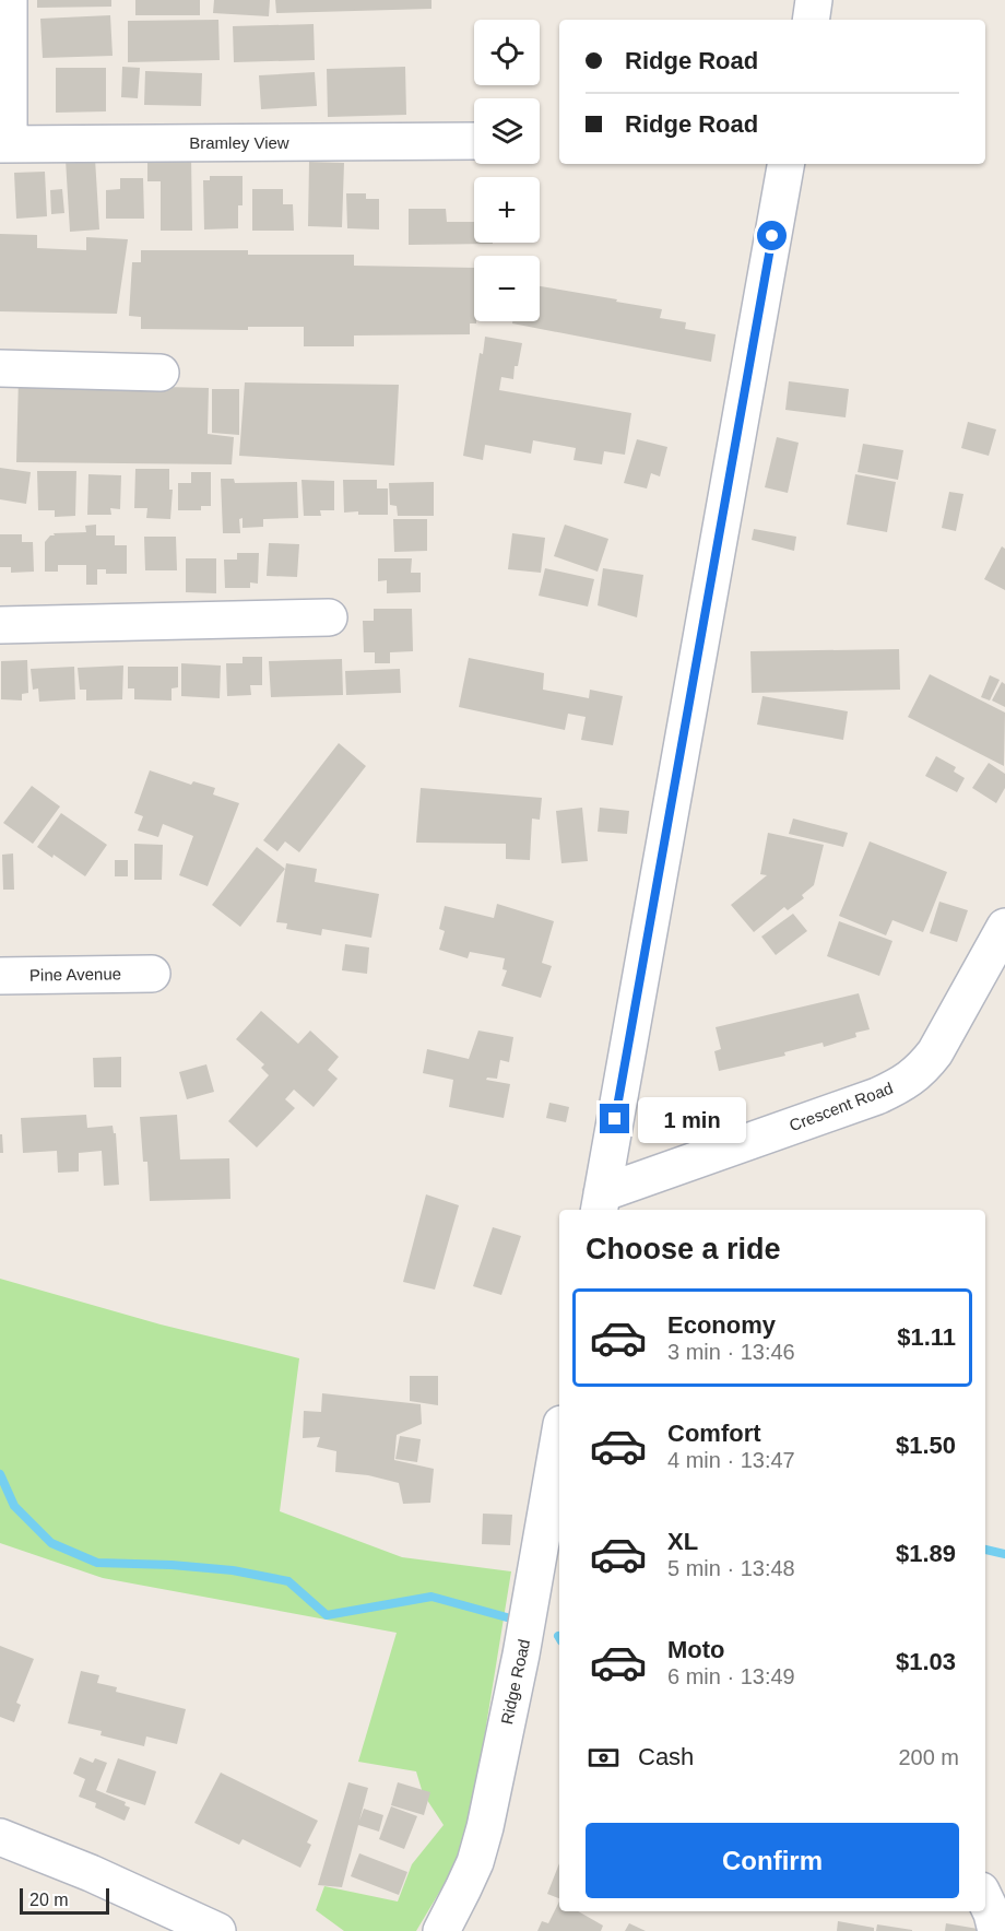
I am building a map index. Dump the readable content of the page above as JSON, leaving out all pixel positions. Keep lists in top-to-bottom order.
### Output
{
  "streets": {
    "street": [
      "Bramley View",
      "Pine Avenue",
      "Crescent Road",
      "Ridge Road"
    ]
  },
  "scale_bar": "20 m",
  "page": {
    "map_buttons": ["+", "−"],
    "banner": ["Ridge Road", "Ridge Road"],
    "bubble": "1 min",
    "heading": "Choose a ride",
    "list": [
      {
        "name": "Economy",
        "note": "3 min · 13:46",
        "value": "$1.11"
      },
      {
        "name": "Comfort",
        "note": "4 min · 13:47",
        "value": "$1.50"
      },
      {
        "name": "XL",
        "note": "5 min · 13:48",
        "value": "$1.89"
      },
      {
        "name": "Moto",
        "note": "6 min · 13:49",
        "value": "$1.03"
      }
    ],
    "pay": ["Cash", "200 m"],
    "buttons": "Confirm",
    "scale": "20 m"
  }
}
